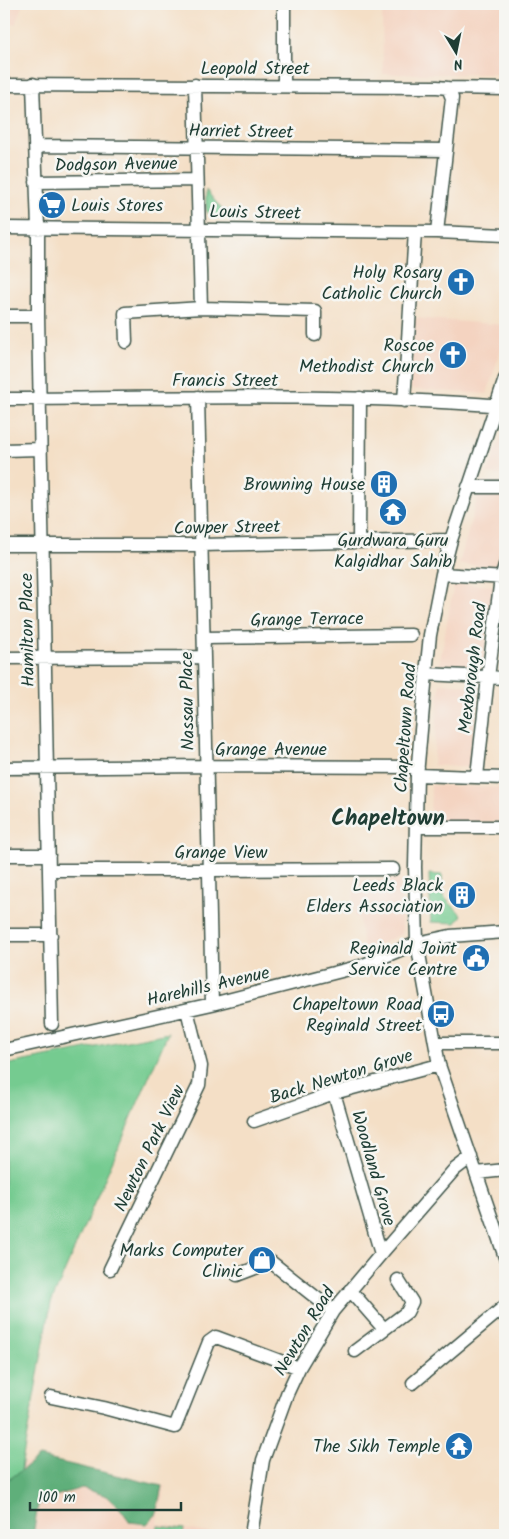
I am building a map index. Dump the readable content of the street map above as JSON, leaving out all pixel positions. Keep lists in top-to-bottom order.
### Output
{
  "streets": {
    "street": [
      "Leopold Street",
      "Harriet Street",
      "Dodgson Avenue",
      "Louis Street",
      "Francis Street",
      "Cowper Street",
      "Grange Terrace",
      "Hamilton Place",
      "Mexborough Road",
      "Nassau Place",
      "Chapeltown Road",
      "Grange Avenue",
      "Grange View",
      "Harehills Avenue",
      "Back Newton Grove",
      "Newton Park View",
      "Woodland Grove",
      "Newton Road"
    ]
  },
  "crossings": [
    ["Leopold Street", "Hamilton Place"],
    ["Harriet Street", "Hamilton Place"],
    ["Dodgson Avenue", "Hamilton Place"],
    ["Louis Street", "Hamilton Place"],
    ["Francis Street", "Hamilton Place"],
    ["Francis Street", "Nassau Place"],
    ["Francis Street", "Chapeltown Road"],
    ["Cowper Street", "Hamilton Place"],
    ["Cowper Street", "Nassau Place"],
    ["Cowper Street", "Chapeltown Road"],
    ["Grange Terrace", "Nassau Place"],
    ["Hamilton Place", "Grange Avenue"],
    ["Hamilton Place", "Grange View"],
    ["Mexborough Road", "Grange Avenue"],
    ["Nassau Place", "Grange Avenue"],
    ["Nassau Place", "Grange View"],
    ["Nassau Place", "Harehills Avenue"],
    ["Chapeltown Road", "Grange Avenue"],
    ["Chapeltown Road", "Harehills Avenue"],
    ["Chapeltown Road", "Back Newton Grove"],
    ["Chapeltown Road", "Newton Road"],
    ["Harehills Avenue", "Newton Park View"],
    ["Back Newton Grove", "Woodland Grove"],
    ["Woodland Grove", "Newton Road"]
  ],
  "districts": ["Chapeltown"],
  "places": {
    "supermarket": ["Louis Stores"],
    "church": ["Holy Rosary Catholic Church", "Roscoe Methodist Church"],
    "building": ["Browning House", "Leeds Black Elders Association"],
    "temple": ["Gurdwara Guru Kalgidhar Sahib", "The Sikh Temple"],
    "public building": ["Reginald Joint Service Centre"],
    "bus stop": ["Chapeltown Road Reginald Street"],
    "shop": ["Marks Computer Clinic"]
  },
  "scale_bar": "100 m",
  "north": "bottom"
}
